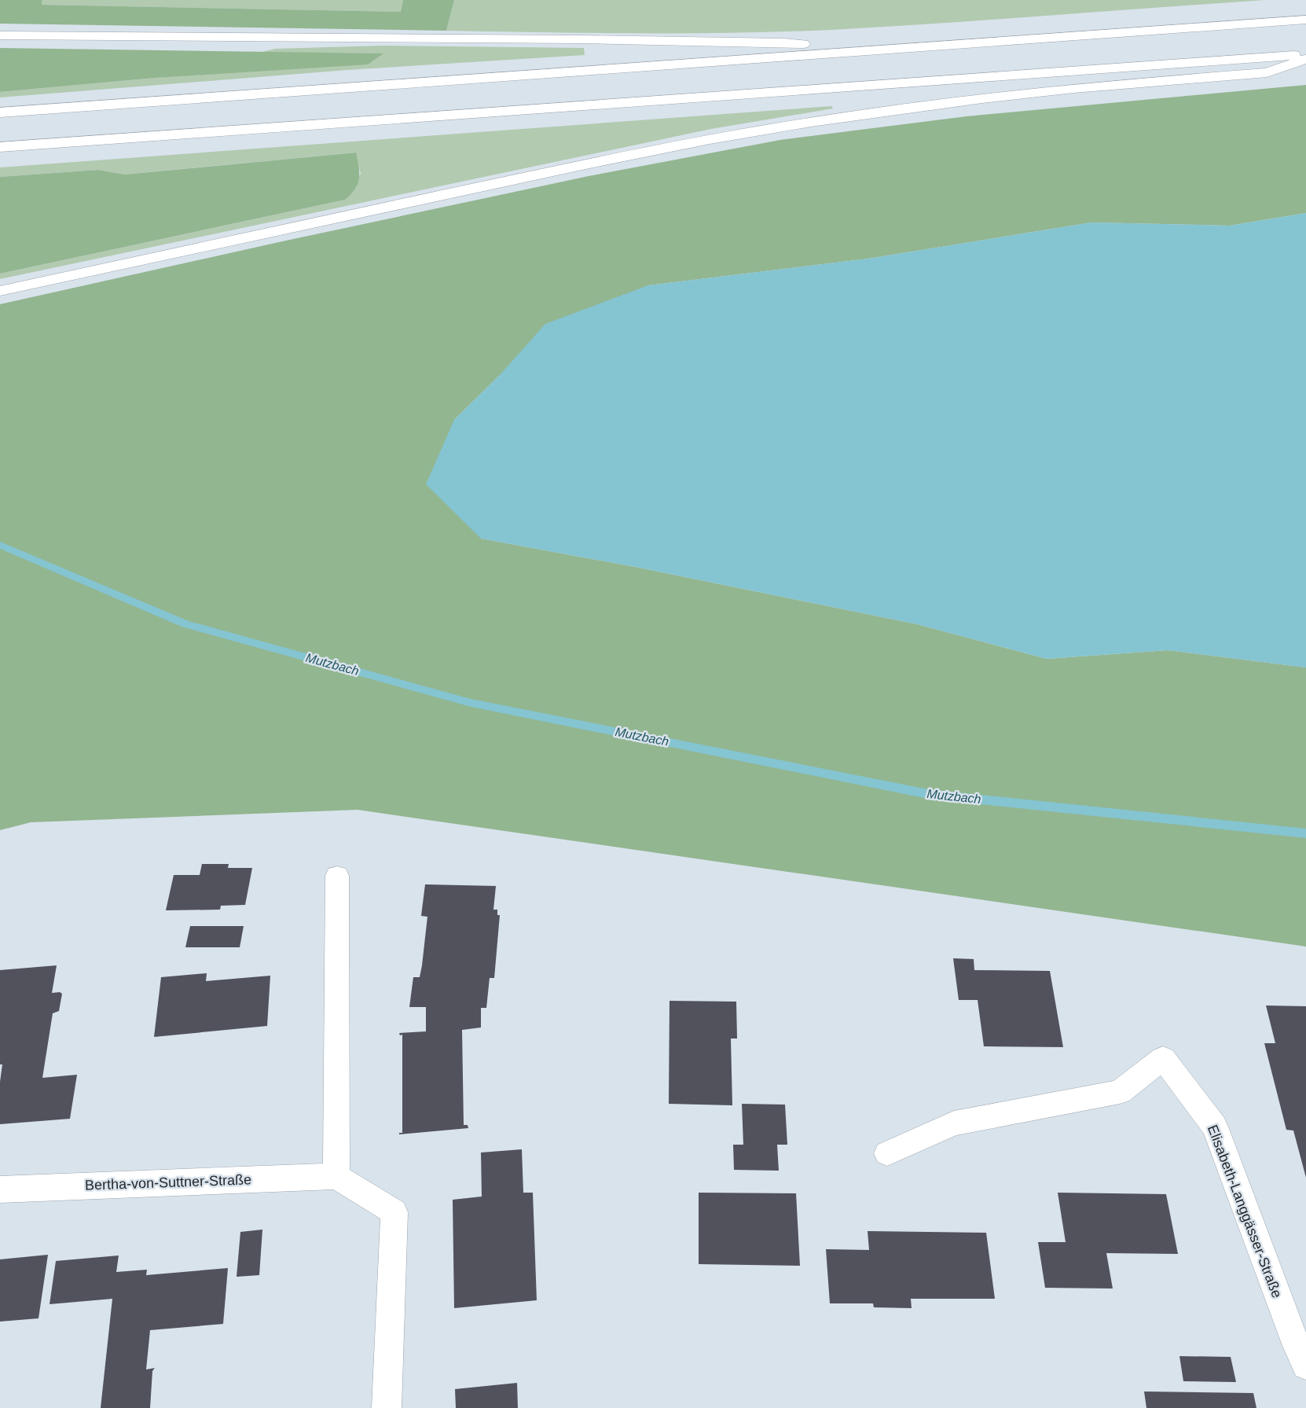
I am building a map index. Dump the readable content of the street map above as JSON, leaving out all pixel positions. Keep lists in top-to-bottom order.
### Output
{
  "streets": {
    "main road": ["Bertha-von-Suttner-Straße", "Elisabeth-Langgässer-Straße"]
  },
  "water": ["Mutzbach"]
}
